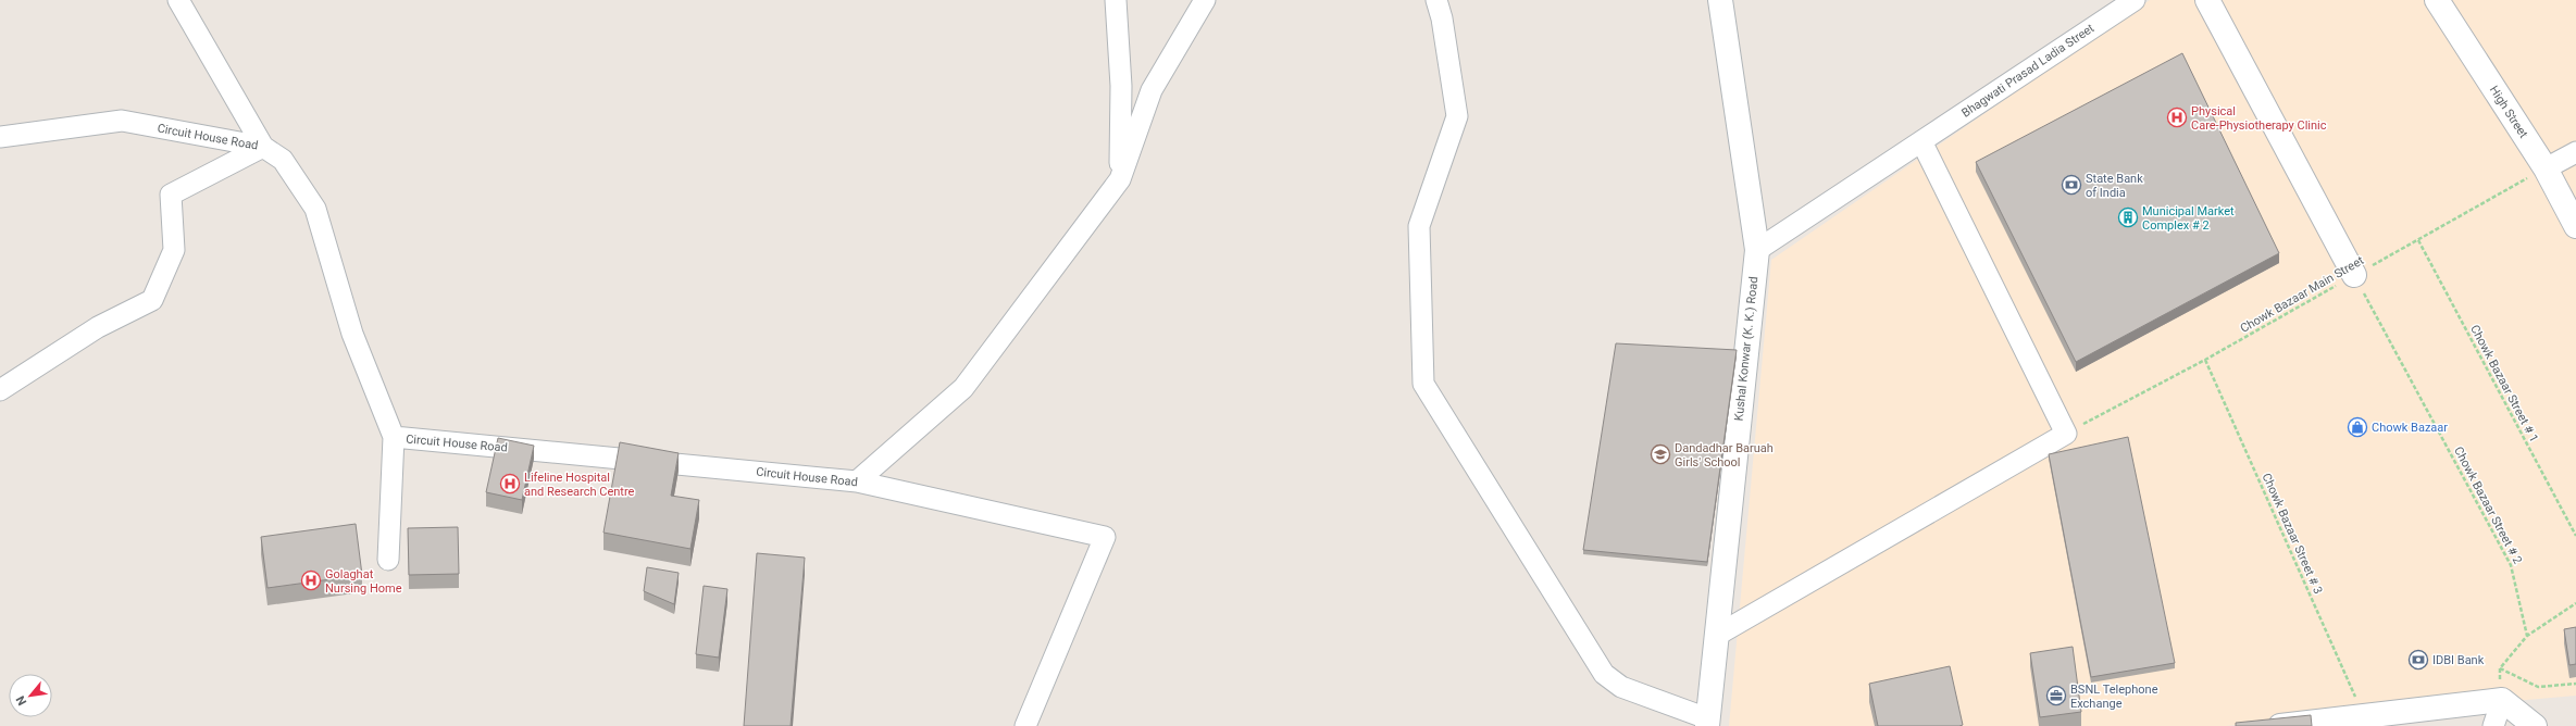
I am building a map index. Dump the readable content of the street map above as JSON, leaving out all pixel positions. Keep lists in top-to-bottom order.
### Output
{
  "streets": {
    "main road": ["High Street", "Kushal Konwar (K. K.) Road"],
    "street": ["Bhagwati Prasad Ladia Street", "Circuit House Road"],
    "path": [
      "Chowk Bazaar Main Street",
      "Chowk Bazaar Street # 1",
      "Chowk Bazaar Street # 2",
      "Chowk Bazaar Street # 3"
    ]
  },
  "crossings": [
    ["Bhagwati Prasad Ladia Street", "Kushal Konwar (K. K.) Road"],
    ["High Street", "Chowk Bazaar Main Street"],
    ["Chowk Bazaar Main Street", "Chowk Bazaar Street # 1"],
    ["Chowk Bazaar Main Street", "Chowk Bazaar Street # 2"],
    ["Chowk Bazaar Main Street", "Chowk Bazaar Street # 3"]
  ],
  "places": {
    "hospital": ["Physical Care-Physiotherapy Clinic", "Lifeline Hospital and Research Centre", "Golaghat Nursing Home"],
    "bank": ["State Bank of India", "IDBI Bank"],
    "building": ["Municipal Market Complex # 2"],
    "shop": ["Chowk Bazaar"],
    "school or university": ["Dandadhar Baruah Girls' School"],
    "office": ["BSNL Telephone Exchange"]
  },
  "north": "bottom left"
}
